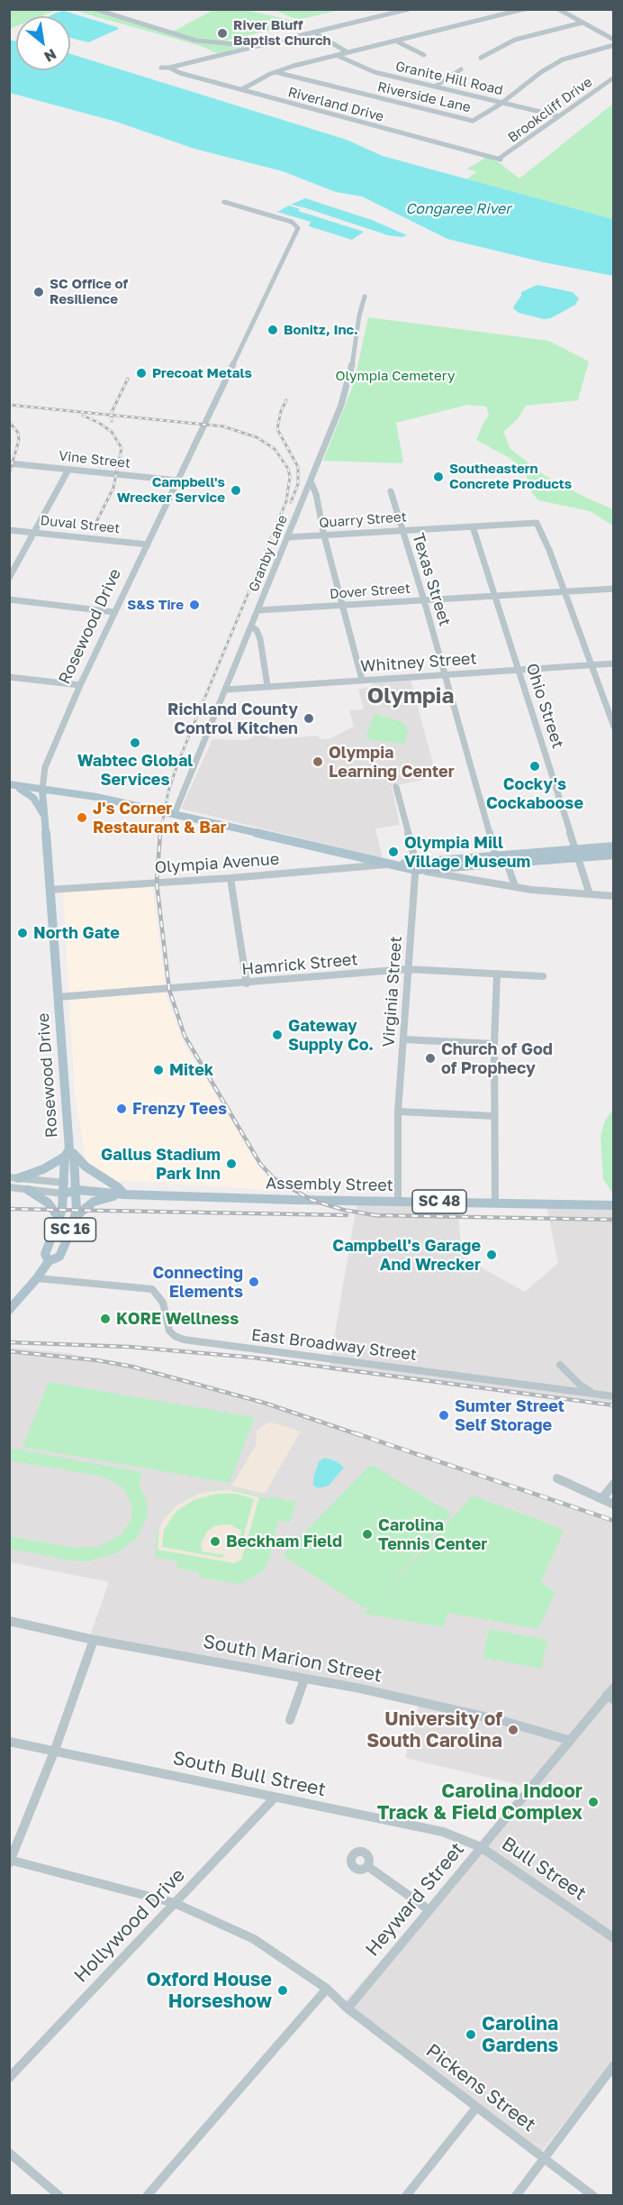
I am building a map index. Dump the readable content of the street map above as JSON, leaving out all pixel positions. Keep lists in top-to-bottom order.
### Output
{
  "streets": {
    "main road": [
      "Rosewood Drive",
      "Olympia Avenue",
      "Assembly Street",
      "SC 48",
      "SC 16"
    ],
    "street": [
      "Granite Hill Road",
      "Riverside Lane",
      "Riverland Drive",
      "Brookcliff Drive",
      "Vine Street",
      "Quarry Street",
      "Duval Street",
      "Granby Lane",
      "Texas Street",
      "Dover Street",
      "Whitney Street",
      "Ohio Street",
      "Hamrick Street",
      "Virginia Street",
      "East Broadway Street",
      "South Marion Street",
      "South Bull Street",
      "Bull Street",
      "Heyward Street",
      "Hollywood Drive",
      "Pickens Street"
    ]
  },
  "crossings": [
    ["Granite Hill Road", "Riverside Lane"],
    ["Granite Hill Road", "Brookcliff Drive"],
    ["Riverland Drive", "Brookcliff Drive"],
    ["Vine Street", "Rosewood Drive"],
    ["Quarry Street", "Granby Lane"],
    ["Quarry Street", "Texas Street"],
    ["Quarry Street", "Dover Street"],
    ["Quarry Street", "Ohio Street"],
    ["Duval Street", "Rosewood Drive"],
    ["Granby Lane", "Dover Street"],
    ["Granby Lane", "Whitney Street"],
    ["Texas Street", "Dover Street"],
    ["Texas Street", "Whitney Street"],
    ["Texas Street", "Olympia Avenue"],
    ["Dover Street", "Ohio Street"],
    ["Rosewood Drive", "Olympia Avenue"],
    ["Rosewood Drive", "Hamrick Street"],
    ["Rosewood Drive", "Assembly Street"],
    ["Rosewood Drive", "East Broadway Street"],
    ["Whitney Street", "Ohio Street"],
    ["Ohio Street", "Olympia Avenue"],
    ["Olympia Avenue", "Virginia Street"],
    ["Hamrick Street", "Virginia Street"],
    ["Virginia Street", "Assembly Street"],
    ["South Marion Street", "Heyward Street"],
    ["South Bull Street", "Bull Street"],
    ["South Bull Street", "Heyward Street"],
    ["South Bull Street", "Hollywood Drive"],
    ["Bull Street", "Heyward Street"],
    ["Heyward Street", "Pickens Street"],
    ["Hollywood Drive", "Pickens Street"]
  ],
  "districts": ["Olympia"],
  "water": ["Congaree River"],
  "parks": ["Olympia Cemetery"],
  "places": [
    "River Bluff Baptist Church",
    "SC Office of Resilience",
    "Bonitz, Inc.",
    "Precoat Metals",
    "Southeastern Concrete Products",
    "Campbell's Wrecker Service",
    "S&S Tire",
    "Richland County Control Kitchen",
    "Wabtec Global Services",
    "Olympia Learning Center",
    "Cocky's Cockaboose",
    "J's Corner Restaurant & Bar",
    "Olympia Mill Village Museum",
    "North Gate",
    "Gateway Supply Co.",
    "Church of God of Prophecy",
    "Mitek",
    "Frenzy Tees",
    "Gallus Stadium Park Inn",
    "Campbell's Garage And Wrecker",
    "Connecting Elements",
    "KORE Wellness",
    "Sumter Street Self Storage",
    "Carolina Tennis Center",
    "Beckham Field",
    "University of South Carolina",
    "Carolina Indoor Track & Field Complex",
    "Oxford House Horseshow",
    "Carolina Gardens"
  ],
  "north": "bottom right"
}
